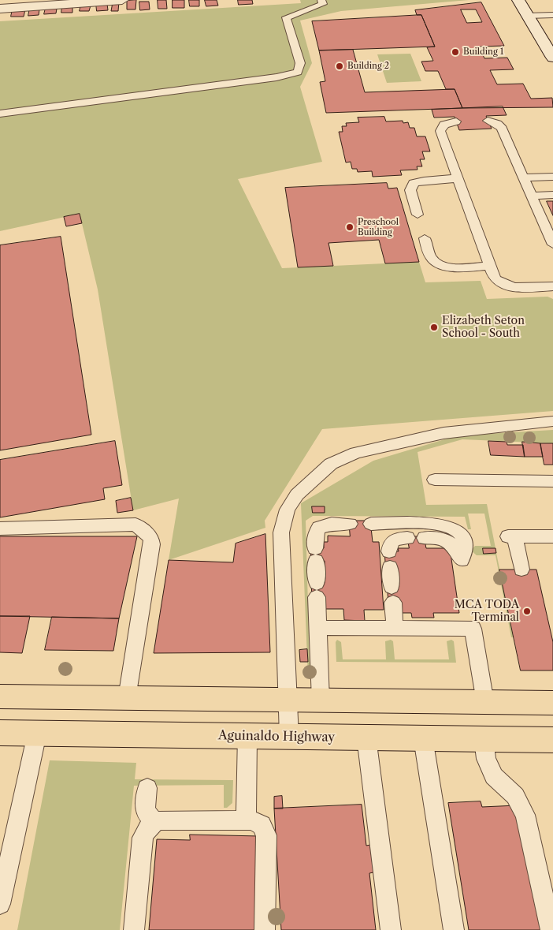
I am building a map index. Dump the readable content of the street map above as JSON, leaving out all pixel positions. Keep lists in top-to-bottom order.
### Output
{
  "streets": {
    "highway": ["Aguinaldo Highway"]
  },
  "places": [
    "Building 1",
    "Building 2",
    "Preschool Building",
    "Elizabeth Seton School - South",
    "MCA TODA Terminal"
  ]
}
